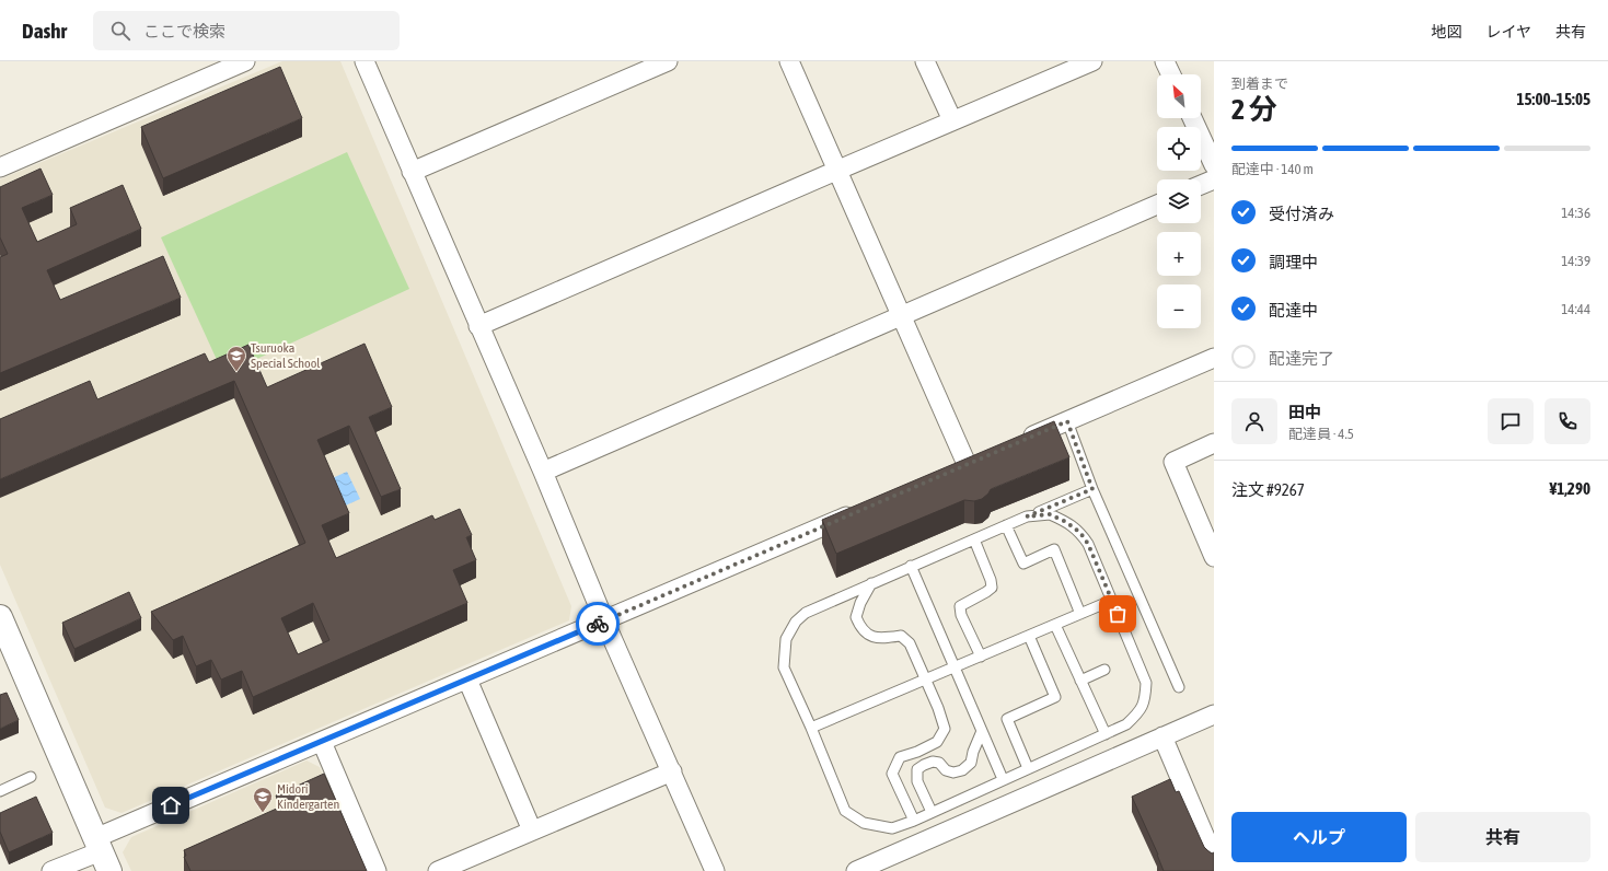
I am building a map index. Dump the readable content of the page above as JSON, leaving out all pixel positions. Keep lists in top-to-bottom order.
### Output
{
  "places": {
    "school or university": ["Tsuruoka Special School", "Midori Kindergarten"]
  },
  "north": "top left",
  "page": {
    "header": "Dashr",
    "search": "ここで検索",
    "nav": ["地図", "レイヤ", "共有"],
    "heading": ["2 分", "到着まで", "15:00–15:05"],
    "panel": [
      "田中",
      "配達員 · 4.5",
      "注文 #9267",
      "¥1,290"
    ],
    "map_buttons": ["+", "−"],
    "bar": "配達中 · 140 m",
    "list": [
      ["受付済み", "14:36"],
      ["調理中", "14:39"],
      ["配達中", "14:44"],
      "配達完了"
    ],
    "buttons": ["ヘルプ", "共有"]
  }
}
